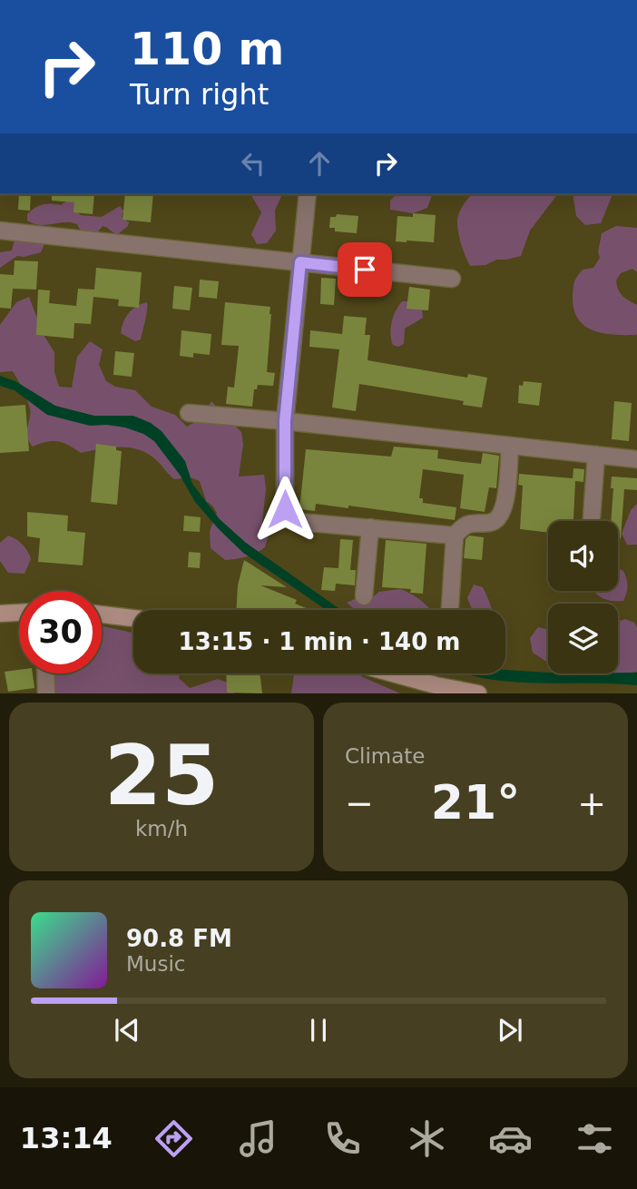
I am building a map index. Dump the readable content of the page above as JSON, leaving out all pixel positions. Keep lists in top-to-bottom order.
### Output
{
  "page": {
    "turn": ["110 m", "Turn right"],
    "limit": "30",
    "trip": "13:15 · 1 min · 140 m",
    "tile": [
      ["25", "km/h"],
      "Climate"
    ],
    "heat": ["−", "21°", "+"],
    "song": ["90.8 FM", "Music"],
    "tabs": "13:14"
  }
}
